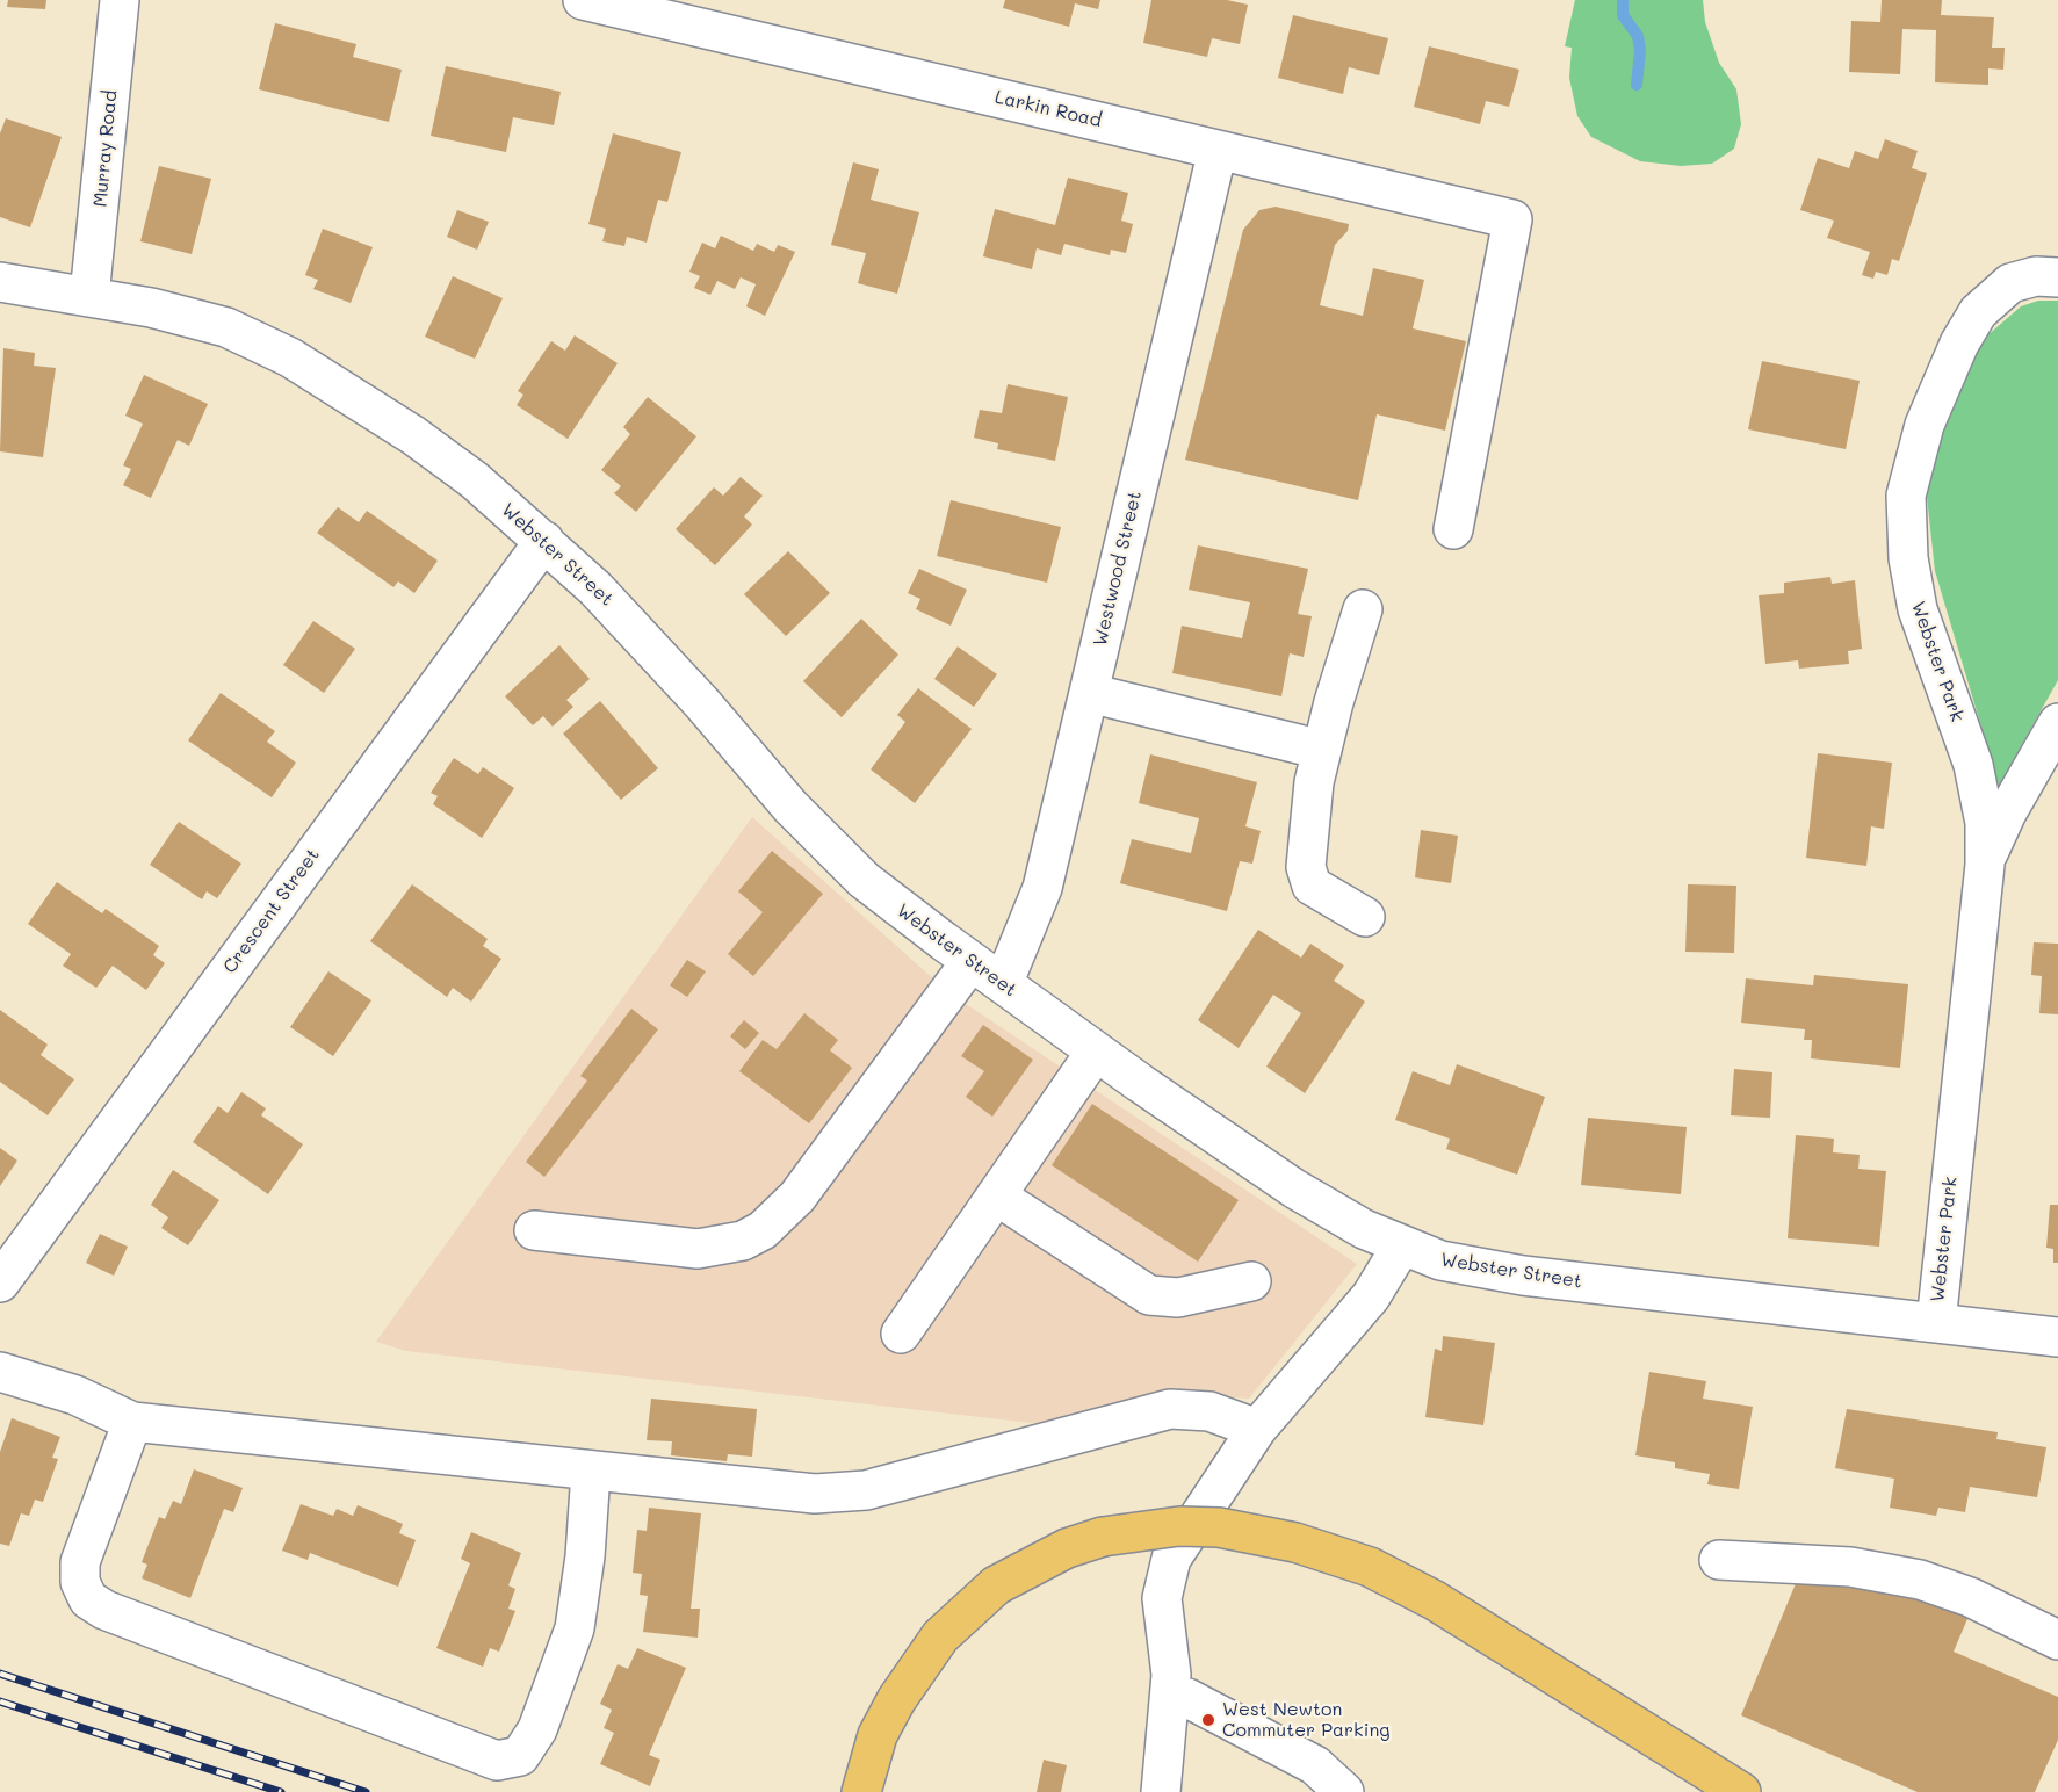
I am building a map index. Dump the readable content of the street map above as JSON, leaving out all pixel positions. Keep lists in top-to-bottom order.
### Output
{
  "streets": {
    "street": [
      "Larkin Road",
      "Murray Road",
      "Webster Street",
      "Westwood Street",
      "Webster Park",
      "Crescent Street"
    ]
  },
  "crossings": [
    ["Larkin Road", "Westwood Street"],
    ["Murray Road", "Webster Street"],
    ["Webster Street", "Westwood Street"],
    ["Webster Street", "Webster Park"],
    ["Webster Street", "Crescent Street"]
  ],
  "places": ["West Newton Commuter Parking"]
}
